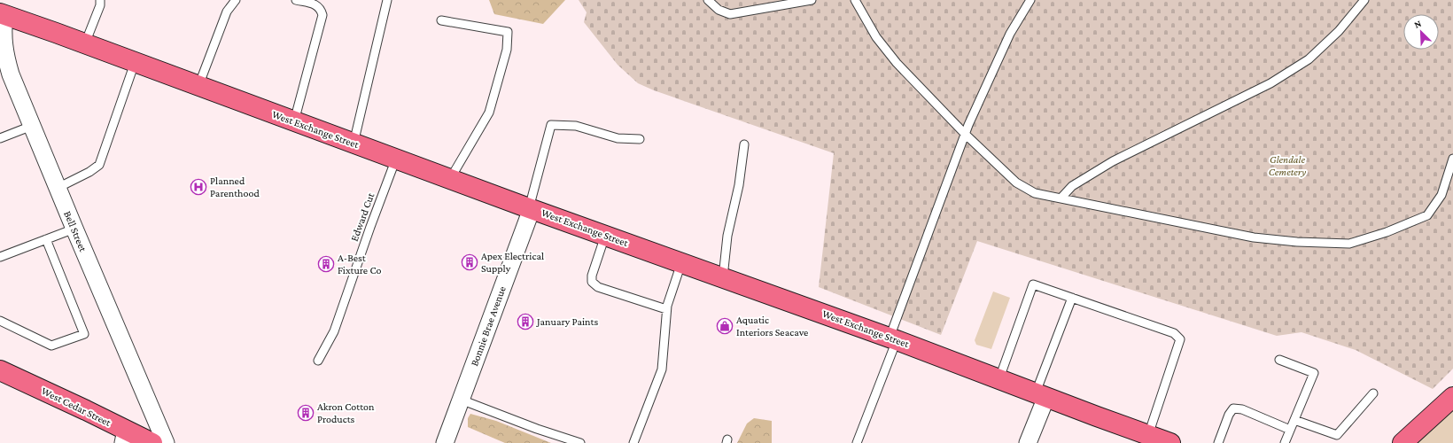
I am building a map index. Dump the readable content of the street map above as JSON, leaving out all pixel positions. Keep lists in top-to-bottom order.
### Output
{
  "streets": {
    "main road": ["West Exchange Street", "West Cedar Street"],
    "street": ["Bell Street", "Bonnie Brae Avenue"],
    "lane": ["Edward Cut"]
  },
  "crossings": [
    ["West Exchange Street", "Edward Cut"],
    ["West Exchange Street", "Bell Street"],
    ["West Exchange Street", "Bonnie Brae Avenue"]
  ],
  "parks": ["Glendale Cemetery"],
  "places": {
    "hospital": ["Planned Parenthood"],
    "building": [
      "Apex Electrical Supply",
      "A-Best Fixture Co",
      "January Paints",
      "Akron Cotton Products"
    ],
    "shop": ["Aquatic Interiors Seacave"]
  },
  "north": "top left"
}
